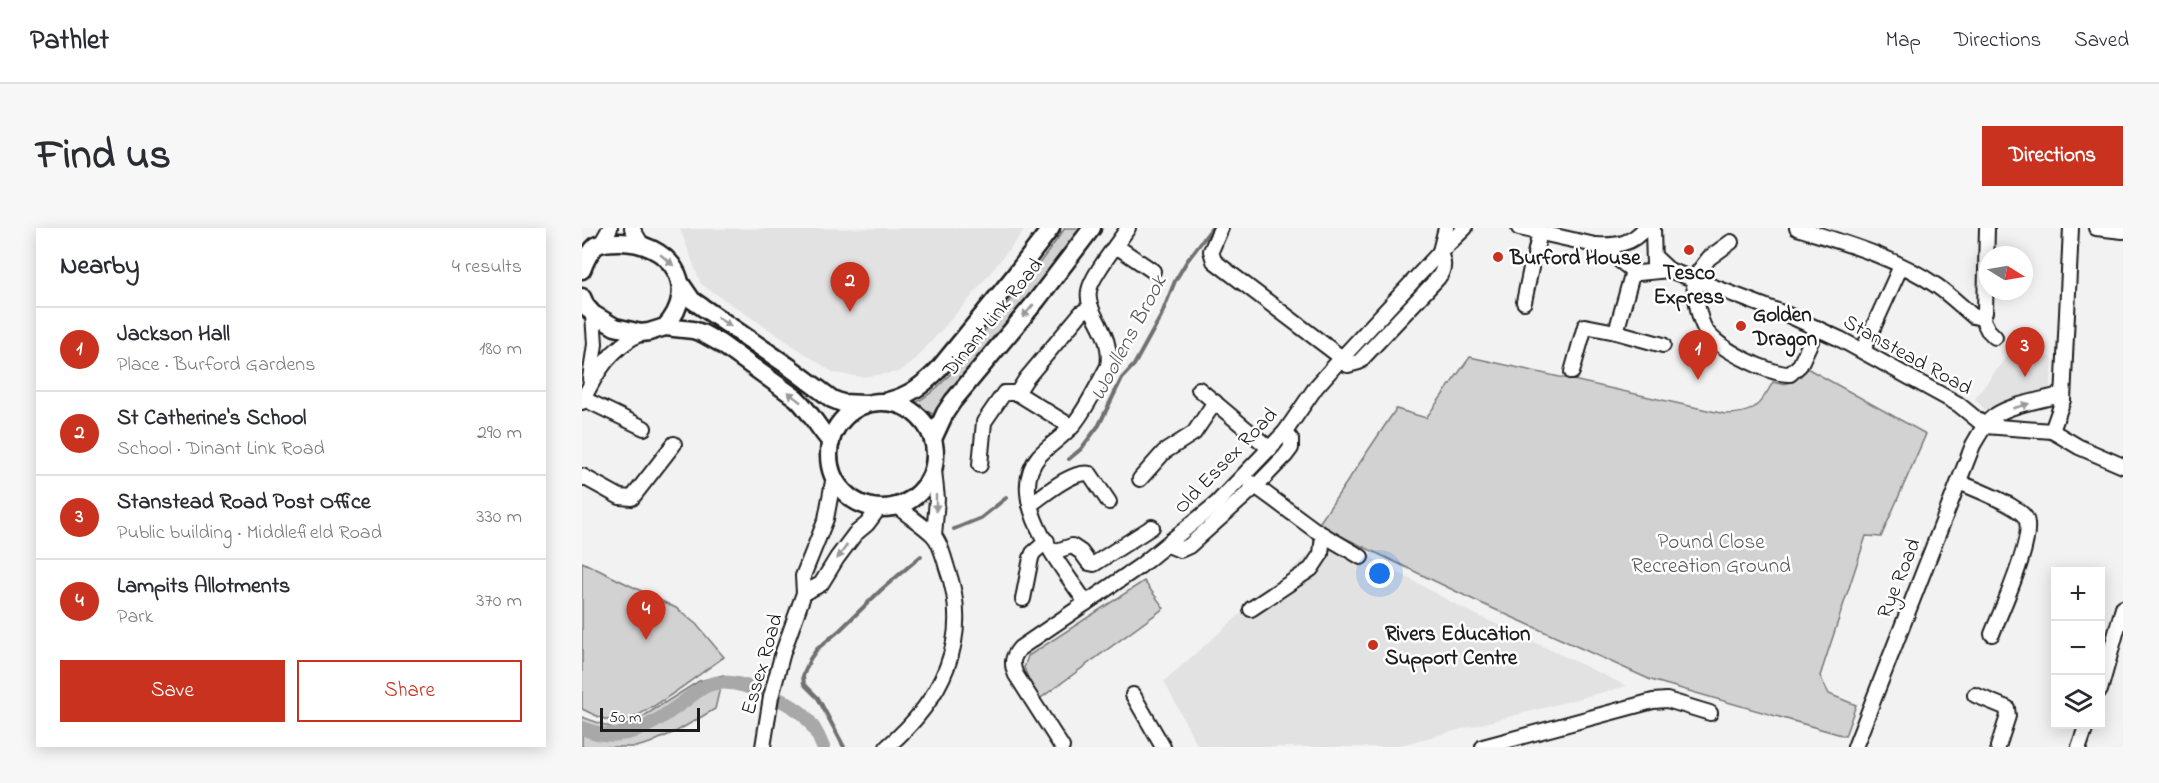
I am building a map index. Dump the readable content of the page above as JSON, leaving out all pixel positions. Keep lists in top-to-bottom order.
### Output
{
  "streets": {
    "main road": ["Dinant Link Road"],
    "street": [
      "Stanstead Road",
      "Old Essex Road",
      "Rye Road",
      "Essex Road"
    ]
  },
  "crossings": [
    ["Dinant Link Road", "Essex Road"],
    ["Stanstead Road", "Rye Road"]
  ],
  "water": ["Woollens Brook"],
  "parks": ["Pound Close Recreation Ground"],
  "places": [
    "Tesco Express",
    "Burford House",
    "Golden Dragon",
    "Rivers Education Support Centre"
  ],
  "scale_bar": "50 m",
  "north": "right",
  "page": {
    "header": "Pathlet",
    "nav": ["Map", "Directions", "Saved"],
    "title": "Find us",
    "buttons": [
      "Directions",
      ["Save", "Share"]
    ],
    "heading": ["Nearby", "4 results"],
    "pins": [
      "2",
      "3",
      "1",
      "4"
    ],
    "list": [
      {
        "mark": "1",
        "name": "Jackson Hall",
        "note": "Place · Burford Gardens",
        "value": "180 m"
      },
      {
        "mark": "2",
        "name": "St Catherine's School",
        "note": "School · Dinant Link Road",
        "value": "290 m"
      },
      {
        "mark": "3",
        "name": "Stanstead Road Post Office",
        "note": "Public building · Middlefield Road",
        "value": "330 m"
      },
      {
        "mark": "4",
        "name": "Lampits Allotments",
        "note": "Park",
        "value": "370 m"
      }
    ],
    "map_buttons": ["+", "−"],
    "scale": "50 m"
  }
}
